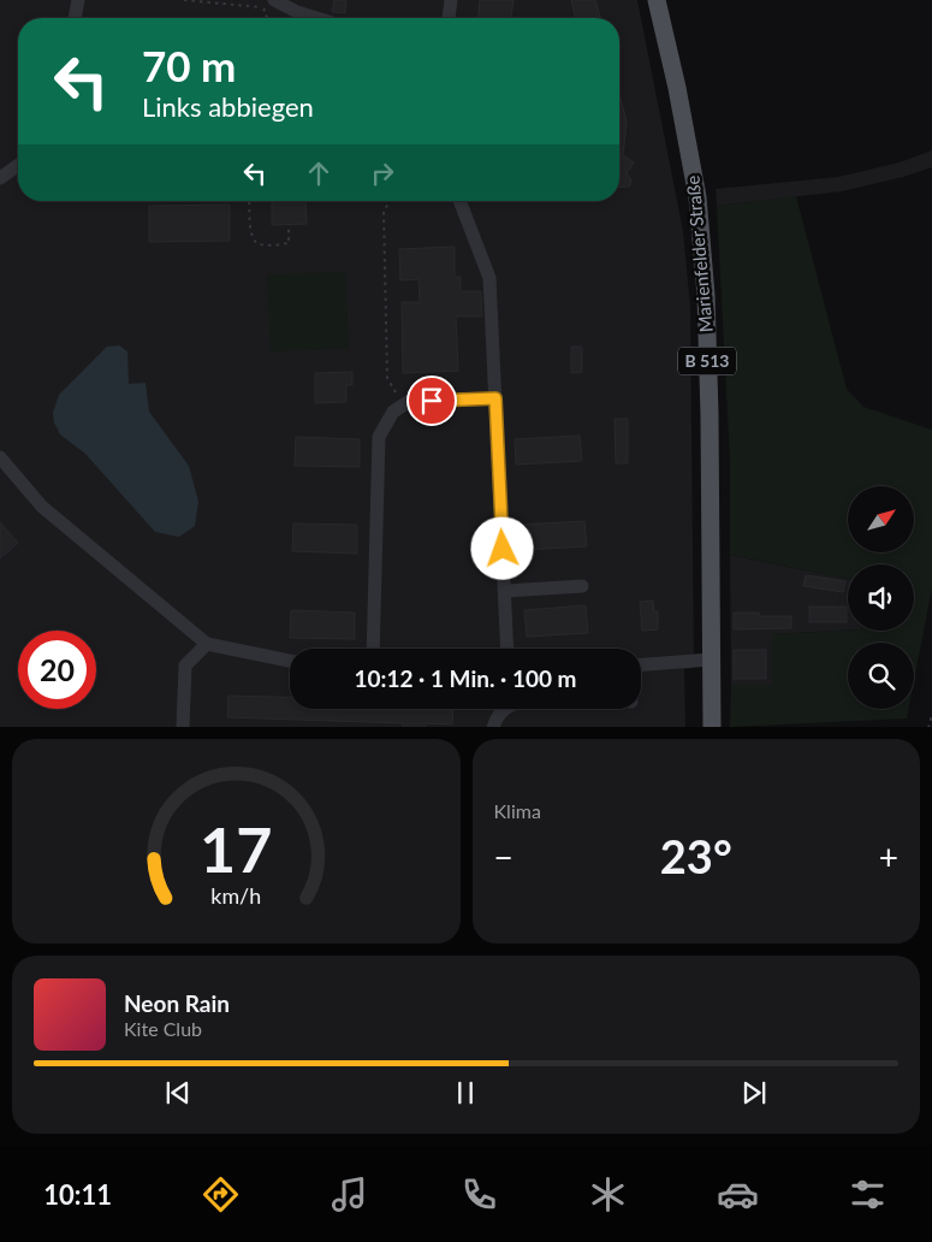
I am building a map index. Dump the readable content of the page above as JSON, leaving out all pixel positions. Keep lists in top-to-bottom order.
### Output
{
  "streets": {
    "main road": ["Marienfelder Straße", "B 513"]
  },
  "north": "top right",
  "page": {
    "turn": ["70 m", "Links abbiegen"],
    "limit": "20",
    "trip": "10:12 · 1 Min. · 100 m",
    "tile": "Klima",
    "heat": ["−", "23°", "+"],
    "song": ["Neon Rain", "Kite Club"],
    "tabs": "10:11",
    "gauge": ["17", "km/h"]
  }
}
